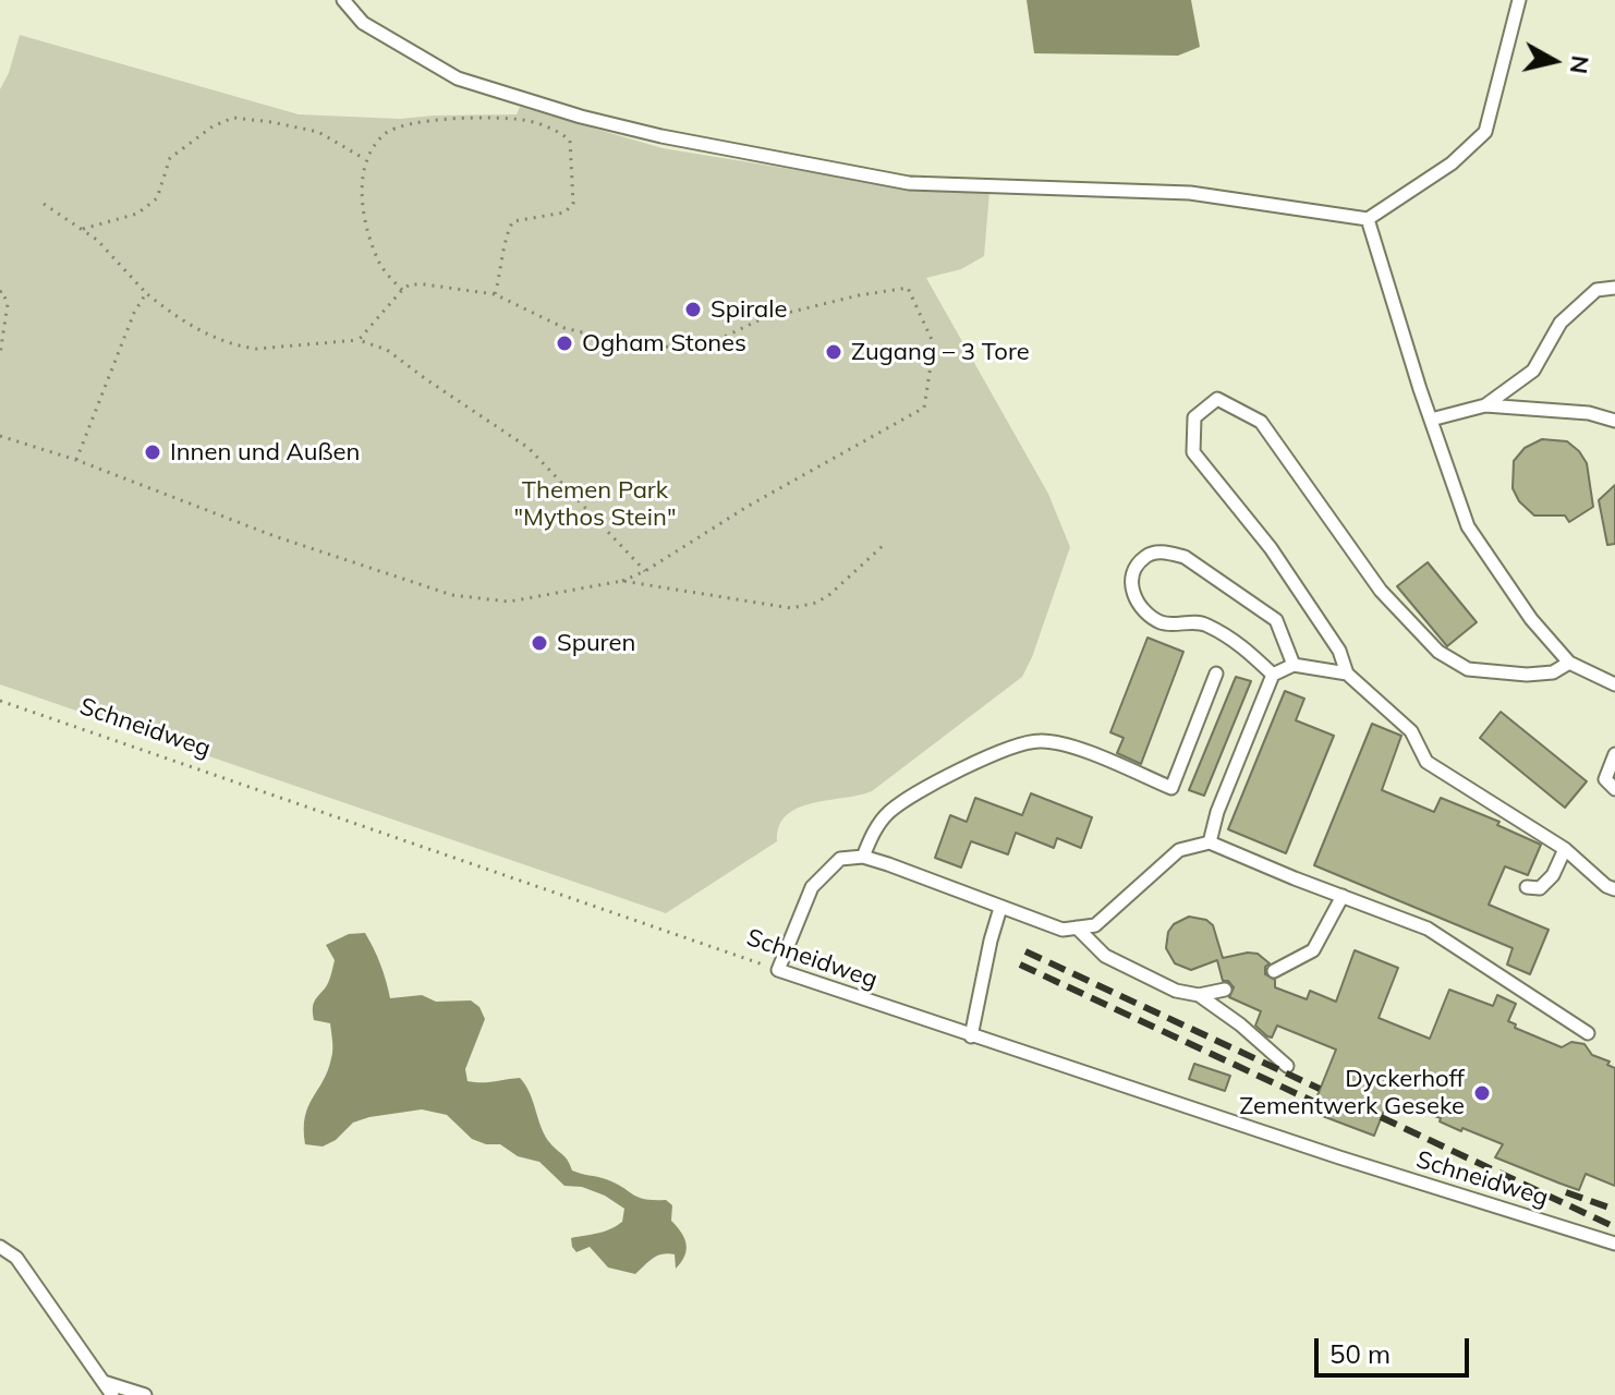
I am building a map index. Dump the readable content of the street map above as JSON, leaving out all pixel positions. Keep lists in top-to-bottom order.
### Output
{
  "streets": {
    "lane": ["Schneidweg"]
  },
  "parks": ["Themen Park \"Mythos Stein\""],
  "places": [
    "Spirale",
    "Ogham Stones",
    "Zugang – 3 Tore",
    "Innen und Außen",
    "Spuren",
    "Dyckerhoff Zementwerk Geseke"
  ],
  "scale_bar": "50 m",
  "north": "right"
}
